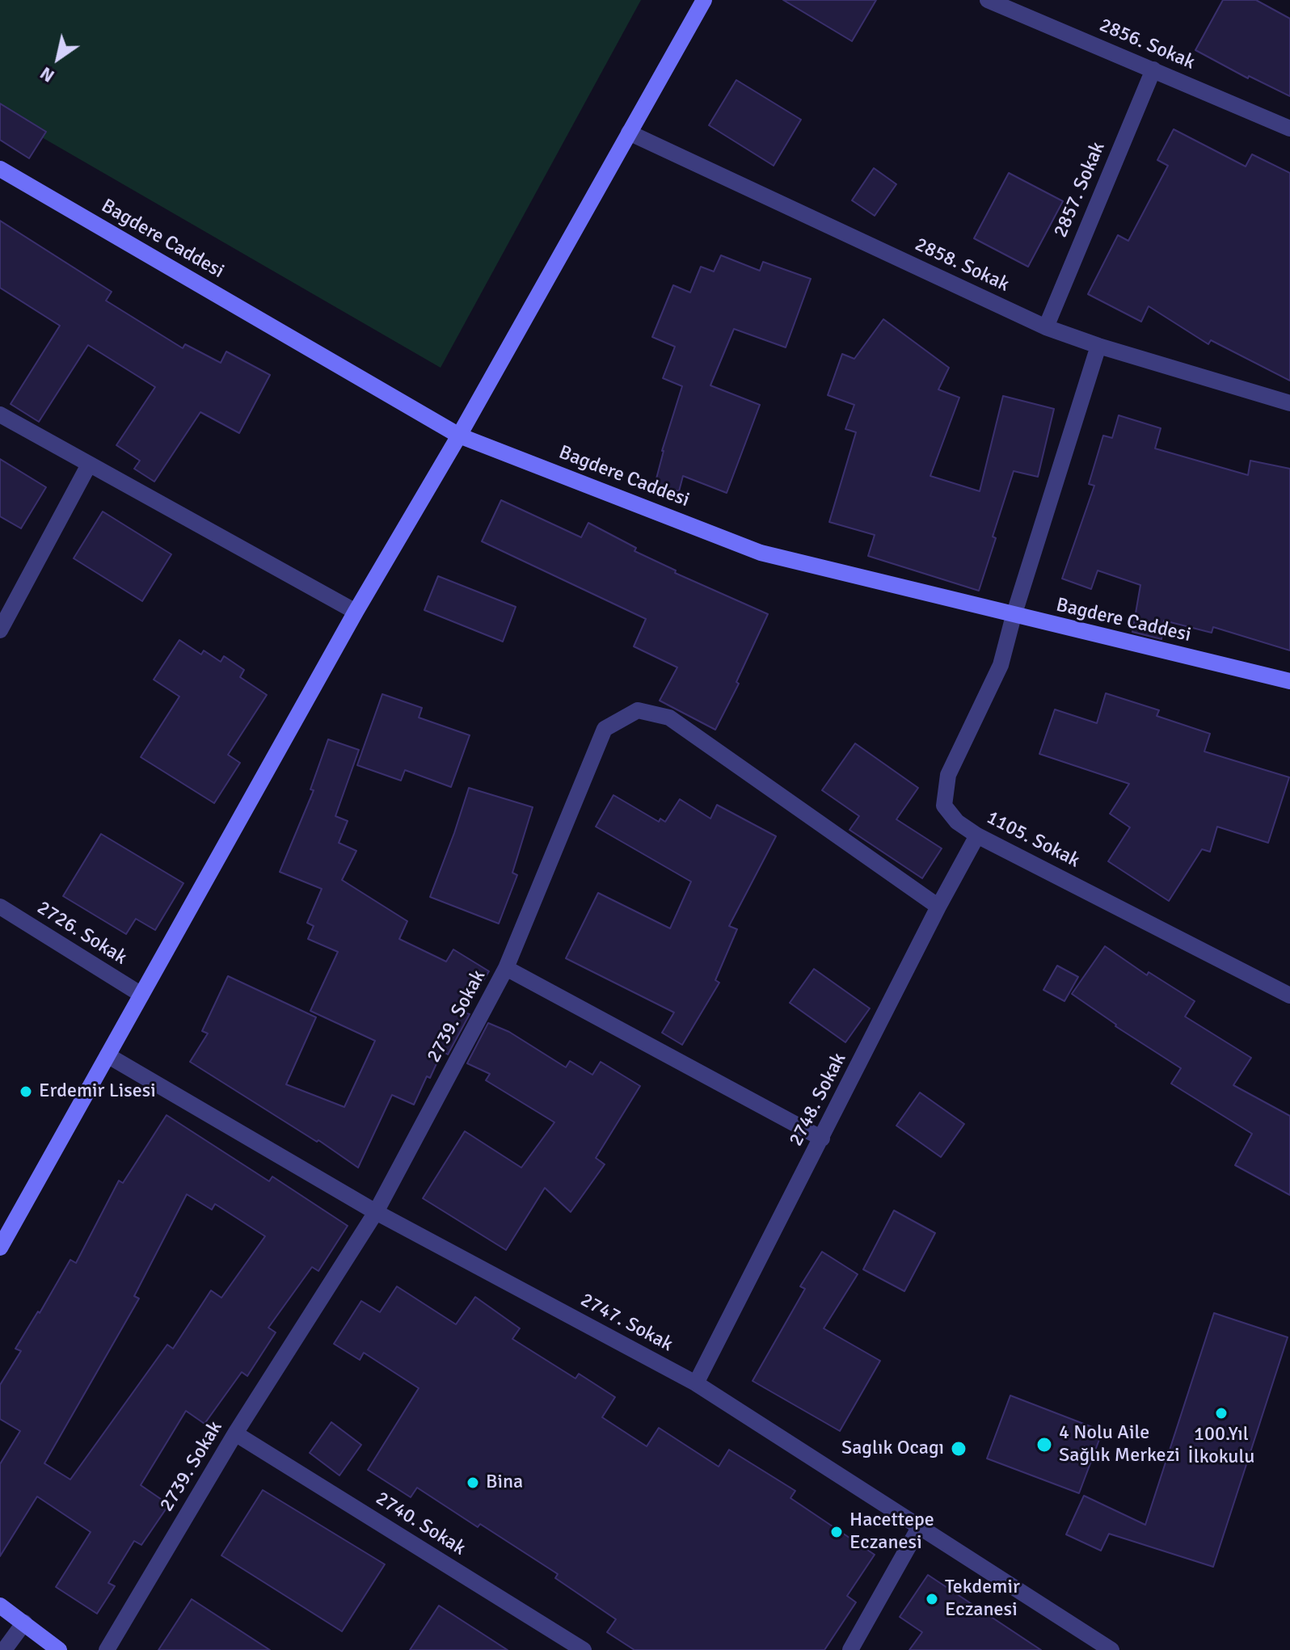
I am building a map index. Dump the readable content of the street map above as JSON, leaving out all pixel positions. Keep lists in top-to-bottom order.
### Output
{
  "streets": {
    "street": [
      "2856. Sokak",
      "2857. Sokak",
      "Bagdere Caddesi",
      "2858. Sokak",
      "1105. Sokak",
      "2726. Sokak",
      "2739. Sokak",
      "2748. Sokak",
      "2747. Sokak",
      "2740. Sokak"
    ]
  },
  "crossings": [
    ["2856. Sokak", "2857. Sokak"],
    ["2857. Sokak", "2858. Sokak"],
    ["Bagdere Caddesi", "1105. Sokak"],
    ["1105. Sokak", "2748. Sokak"],
    ["2739. Sokak", "2748. Sokak"],
    ["2739. Sokak", "2747. Sokak"],
    ["2739. Sokak", "2740. Sokak"],
    ["2748. Sokak", "2747. Sokak"]
  ],
  "places": [
    "Erdemir Lisesi",
    "100.Yıl İlkokulu",
    "4 Nolu Aile Sağlık Merkezi",
    "Saglık Ocagı",
    "Bina",
    "Hacettepe Eczanesi",
    "Tekdemir Eczanesi"
  ],
  "north": "bottom left"
}
